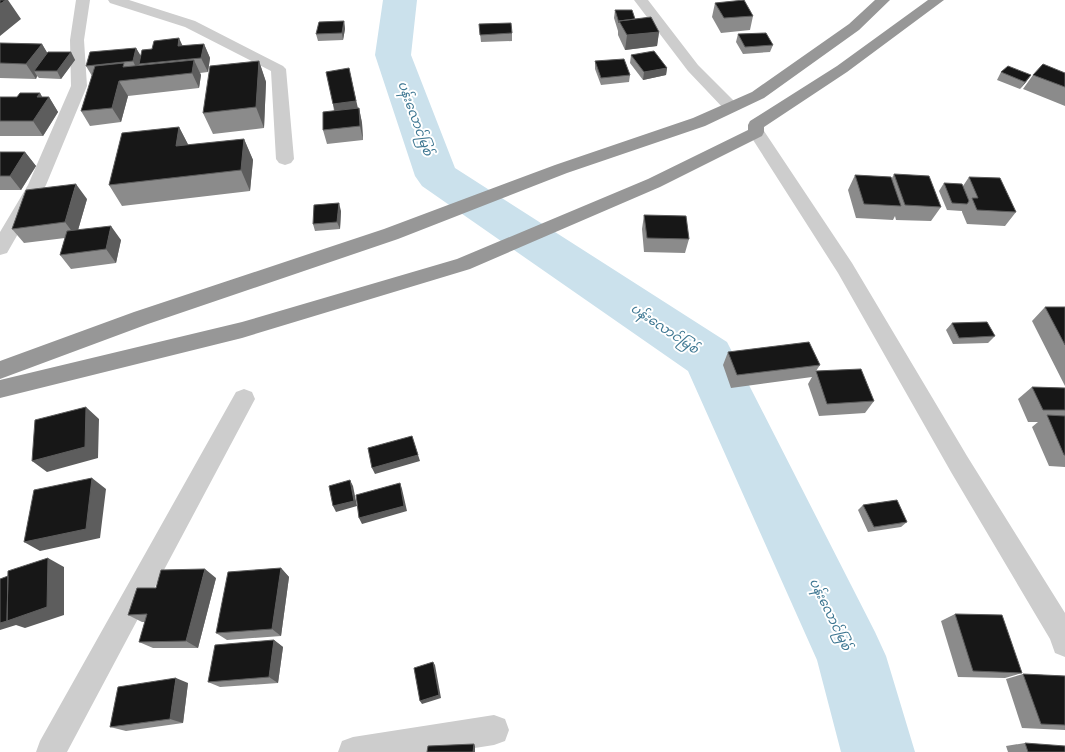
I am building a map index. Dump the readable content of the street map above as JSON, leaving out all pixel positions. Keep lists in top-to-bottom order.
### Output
{
  "water": ["ပန်းလောင်မြစ်"]
}
